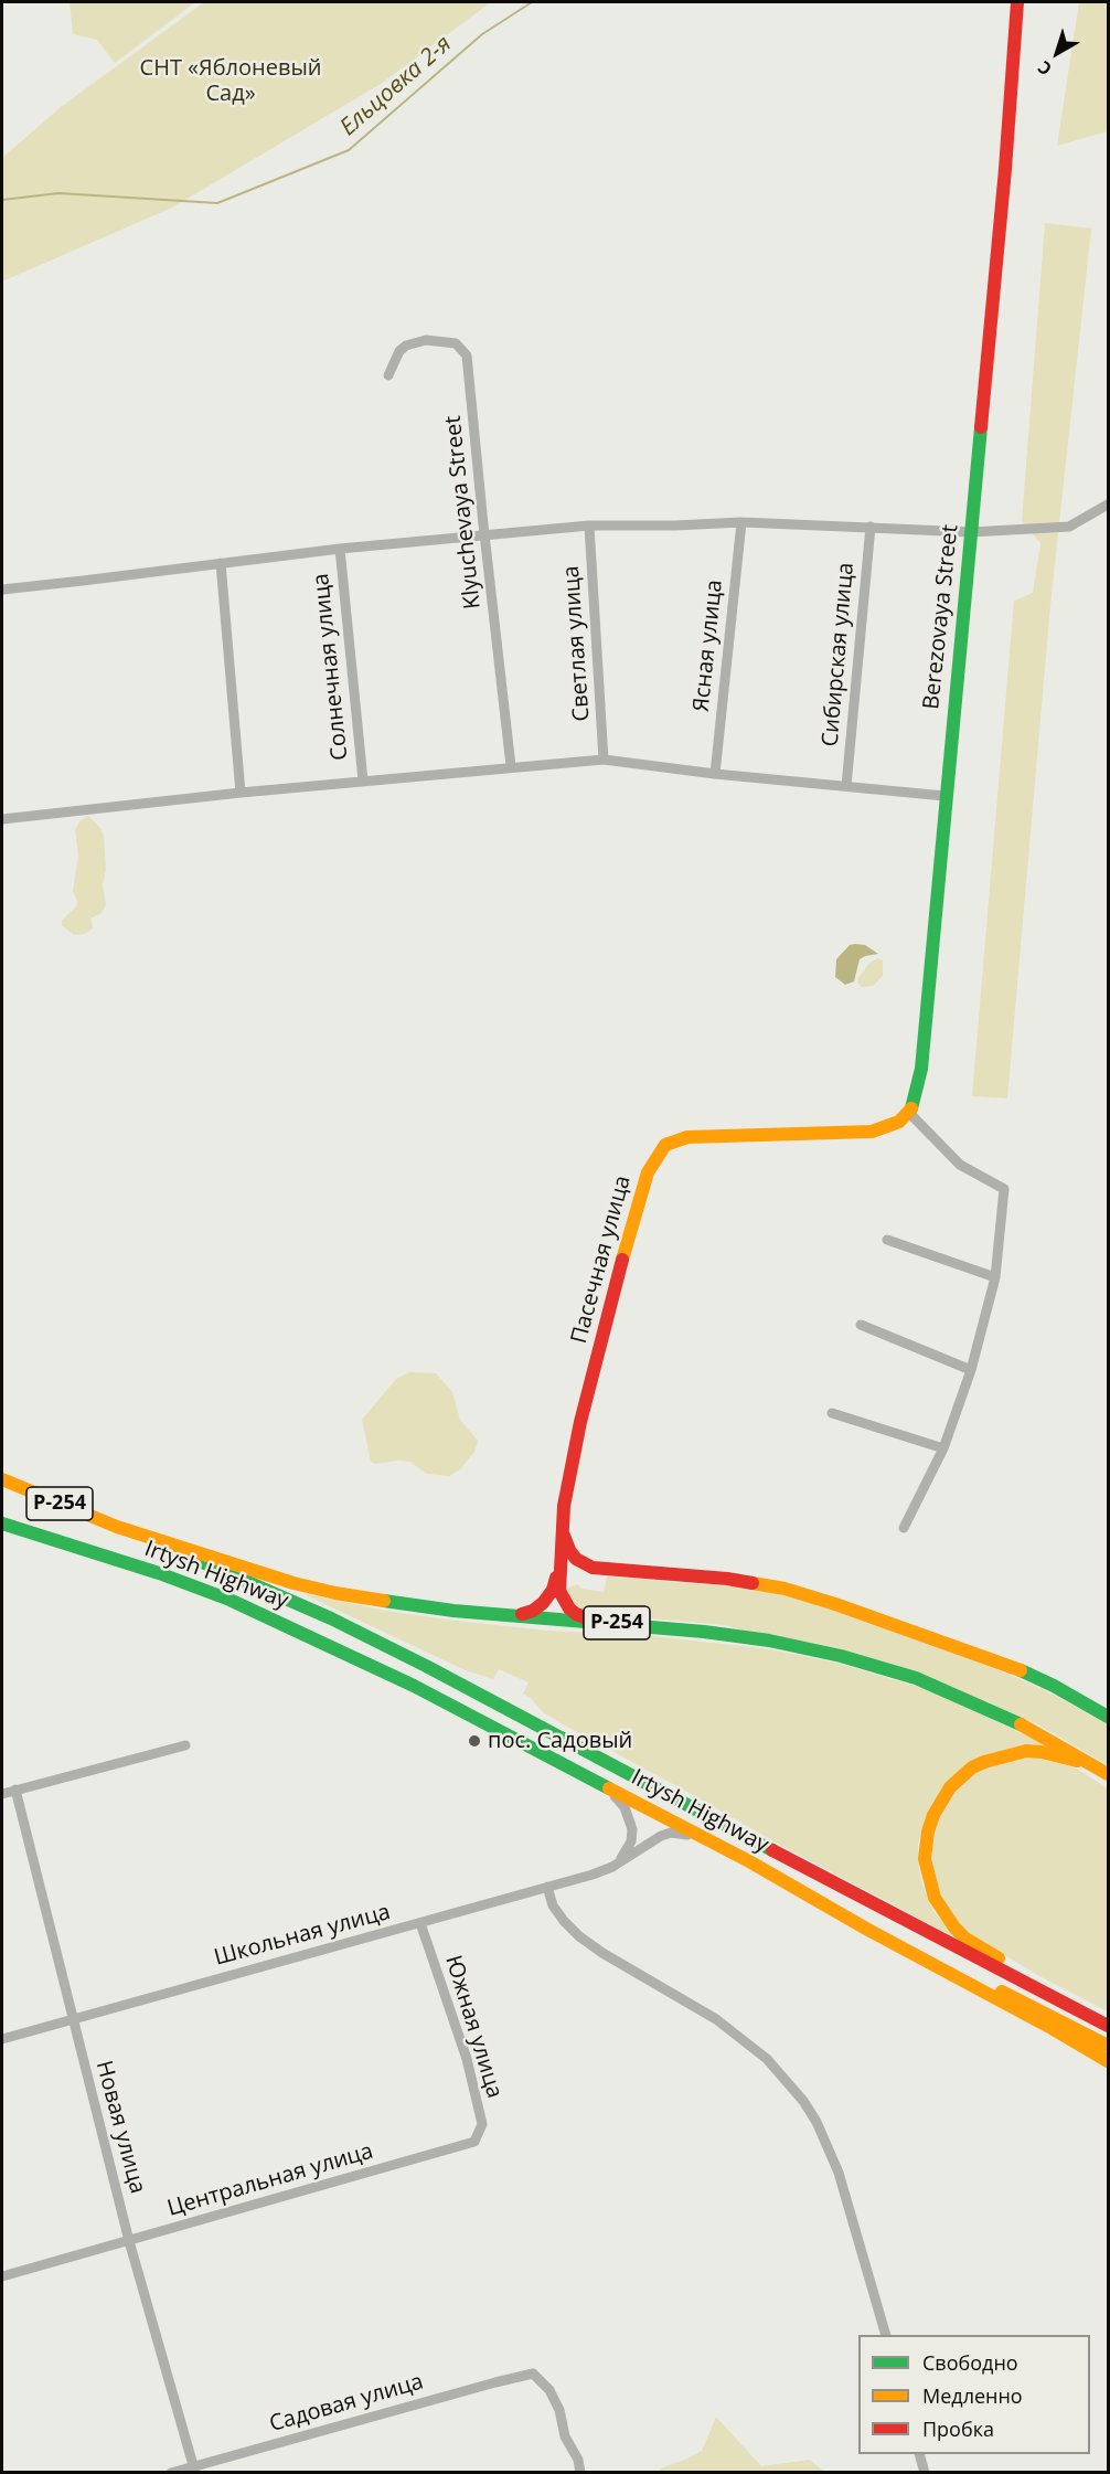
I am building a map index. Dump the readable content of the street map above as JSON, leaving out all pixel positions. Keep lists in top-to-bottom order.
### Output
{
  "streets": {
    "main road": [
      "Berezovaya Street",
      "Пасечная улица",
      "Р-254",
      "Irtysh Highway"
    ],
    "street": [
      "Klyuchevaya Street",
      "Светлая улица",
      "Ясная улица",
      "Сибирская улица",
      "Солнечная улица",
      "Школьная улица",
      "Южная улица",
      "Новая улица",
      "Центральная улица",
      "Садовая улица"
    ]
  },
  "crossings": [
    ["Berezovaya Street", "Пасечная улица"],
    ["Irtysh Highway", "Школьная улица"],
    ["Школьная улица", "Южная улица"],
    ["Школьная улица", "Новая улица"],
    ["Южная улица", "Центральная улица"],
    ["Новая улица", "Центральная улица"],
    ["Новая улица", "Садовая улица"]
  ],
  "water": ["Ельцовка 2-я"],
  "parks": ["СНТ «Яблоневый Сад»"],
  "places": ["пос. Садовый"],
  "legend": ["Свободно", "Медленно", "Пробка"],
  "north": "bottom left"
}
